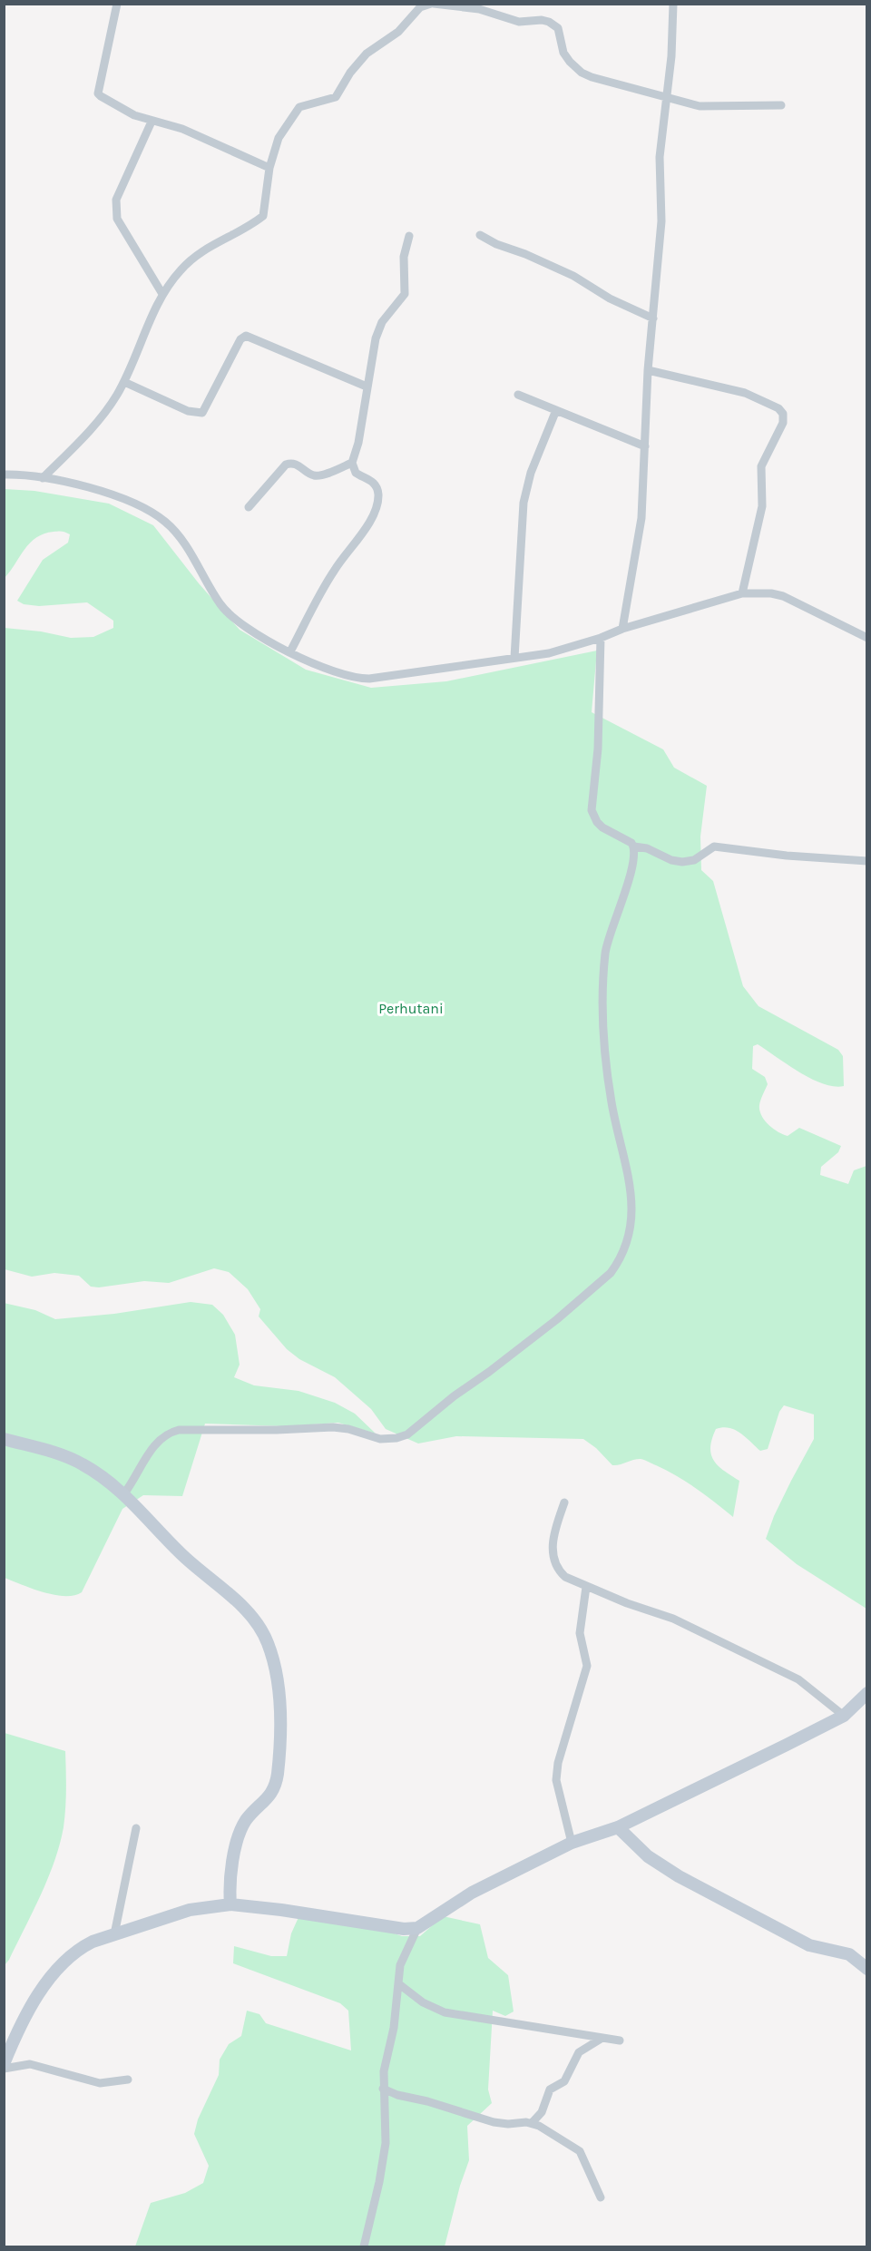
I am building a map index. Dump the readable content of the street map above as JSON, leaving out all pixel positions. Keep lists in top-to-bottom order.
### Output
{
  "parks": ["Perhutani"]
}
